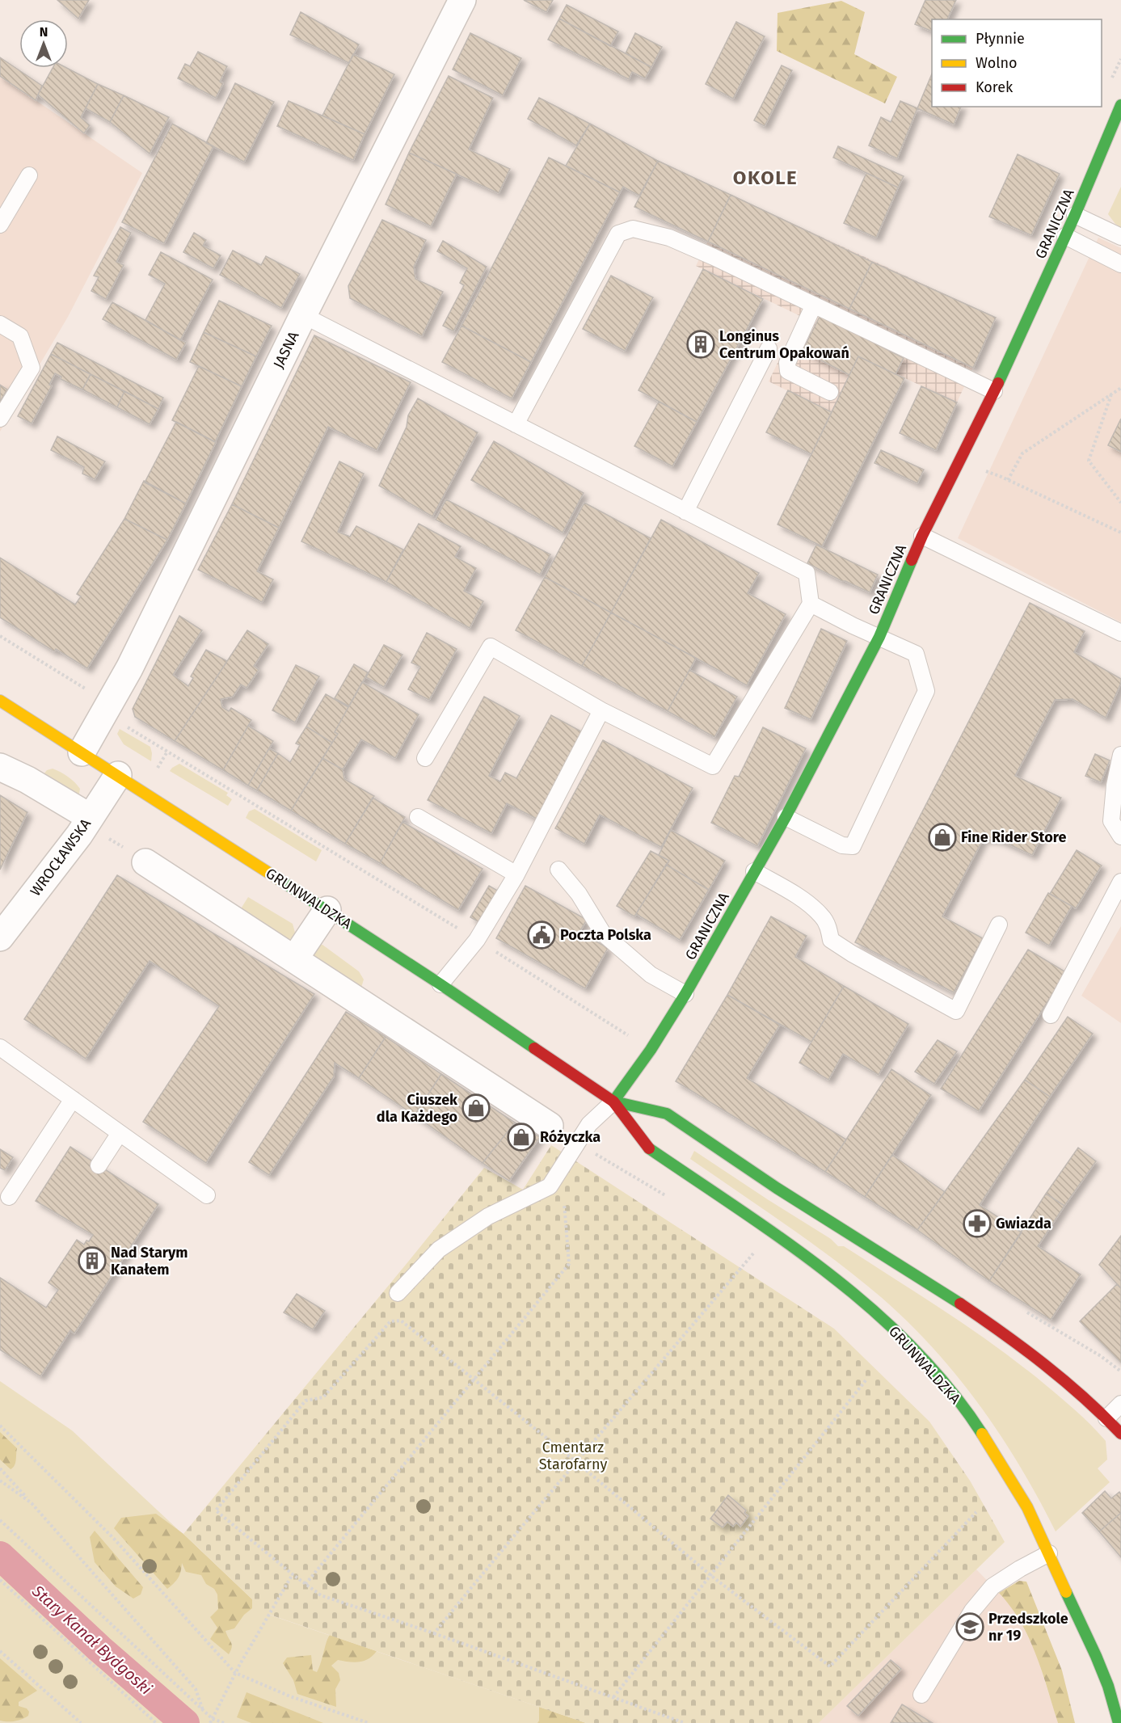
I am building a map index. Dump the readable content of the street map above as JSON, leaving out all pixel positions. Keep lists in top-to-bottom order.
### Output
{
  "streets": {
    "main road": ["GRANICZNA", "GRUNWALDZKA"],
    "street": ["JASNA", "WROCŁAWSKA"]
  },
  "crossings": [
    ["GRANICZNA", "GRUNWALDZKA"],
    ["JASNA", "GRUNWALDZKA"],
    ["WROCŁAWSKA", "GRUNWALDZKA"]
  ],
  "districts": ["OKOLE"],
  "water": ["Stary Kanał Bydgoski"],
  "parks": ["Cmentarz Starofarny"],
  "places": {
    "building": ["Longinus Centrum Opakowań", "Nad Starym Kanałem"],
    "shop": ["Fine Rider Store", "Ciuszek dla Każdego", "Różyczka"],
    "public building": ["Poczta Polska"],
    "pharmacy": ["Gwiazda"],
    "school or university": ["Przedszkole nr 19"]
  },
  "legend": ["Płynnie", "Wolno", "Korek"],
  "north": "top"
}
